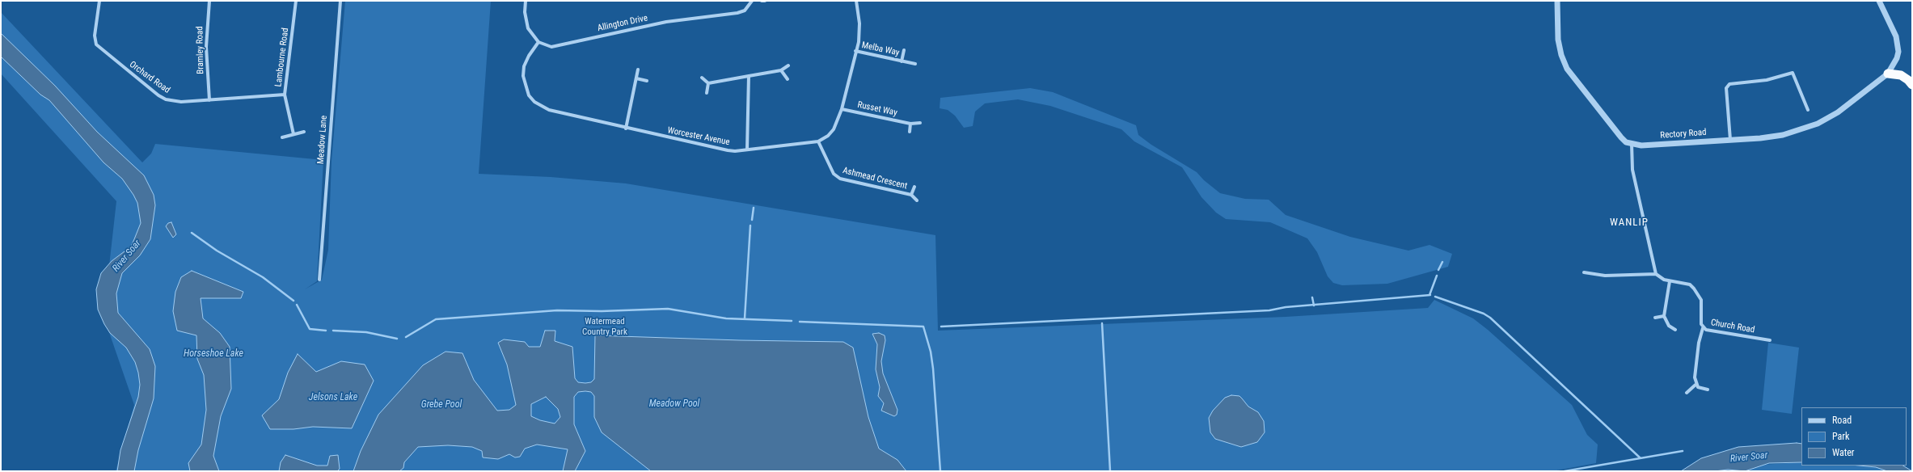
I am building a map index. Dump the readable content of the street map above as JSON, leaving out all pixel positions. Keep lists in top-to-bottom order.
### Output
{
  "streets": {
    "street": [
      "Allington Drive",
      "Melba Way",
      "Bramley Road",
      "Lambourne Road",
      "Orchard Road",
      "Russet Way",
      "Rectory Road",
      "Worcester Avenue",
      "Meadow Lane",
      "Ashmead Crescent",
      "Church Road"
    ]
  },
  "crossings": [
    ["Allington Drive", "Worcester Avenue"],
    ["Melba Way", "Worcester Avenue"],
    ["Bramley Road", "Orchard Road"],
    ["Lambourne Road", "Orchard Road"],
    ["Russet Way", "Worcester Avenue"],
    ["Worcester Avenue", "Ashmead Crescent"]
  ],
  "districts": ["WANLIP"],
  "water": [
    "River Soar",
    "Horseshoe Lake",
    "Jelsons Lake",
    "Meadow Pool",
    "Grebe Pool"
  ],
  "parks": ["Watermead Country Park"],
  "legend": ["Road", "Park", "Water"]
}
